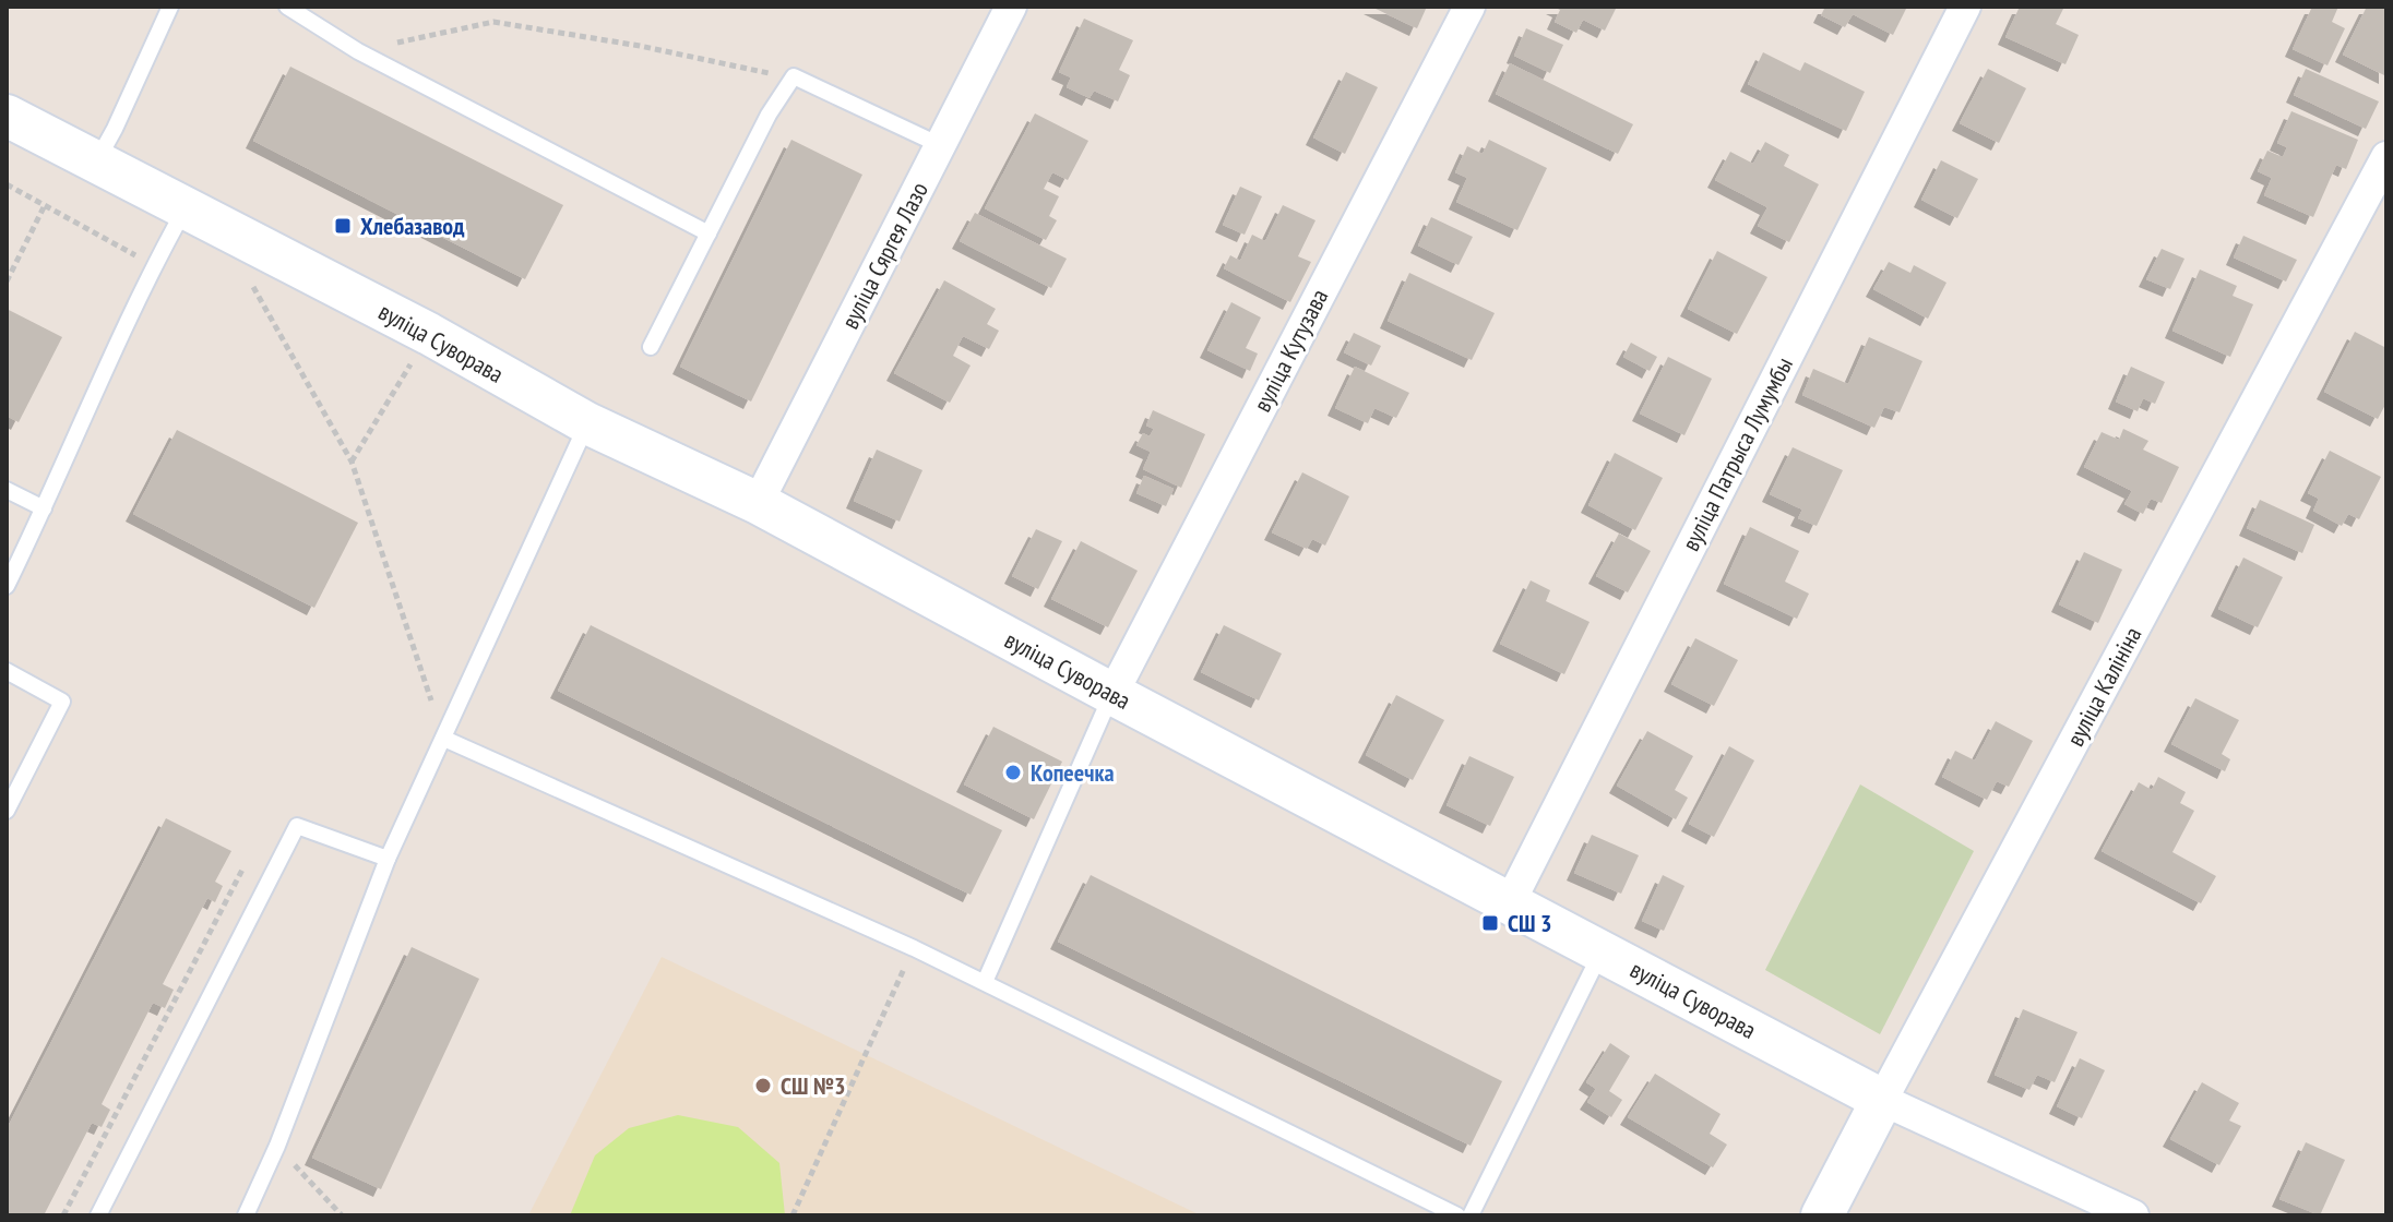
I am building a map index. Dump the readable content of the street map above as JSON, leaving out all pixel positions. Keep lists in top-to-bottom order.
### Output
{
  "streets": {
    "main road": ["вуліца Суворава", "вуліца Калініна"],
    "street": ["вуліца Сяргея Лазо", "вуліца Кутузава", "вуліца Патрыса Лумумбы"]
  },
  "crossings": [
    ["вуліца Сяргея Лазо", "вуліца Суворава"],
    ["вуліца Суворава", "вуліца Кутузава"],
    ["вуліца Суворава", "вуліца Патрыса Лумумбы"],
    ["вуліца Суворава", "вуліца Калініна"]
  ],
  "places": {
    "transit": ["Хлебазавод", "СШ 3"],
    "other": ["Копеечка", "СШ №3"]
  }
}
